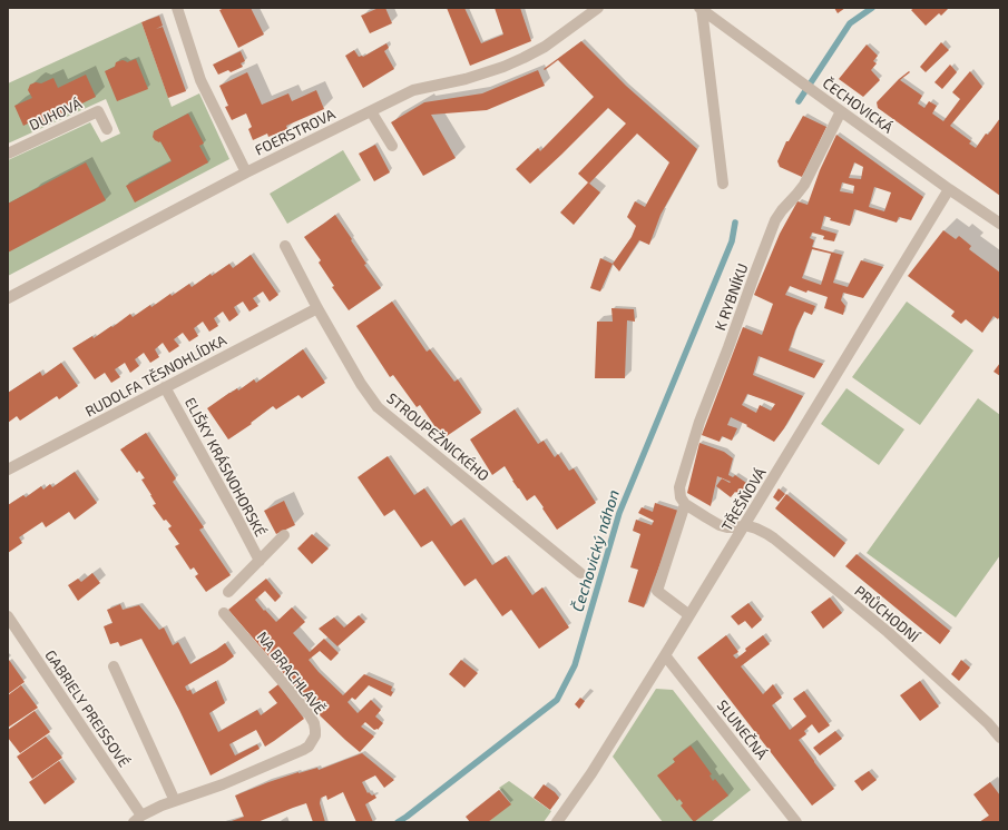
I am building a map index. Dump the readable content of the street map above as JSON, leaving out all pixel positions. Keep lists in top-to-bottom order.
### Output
{
  "streets": {
    "street": [
      "ČECHOVICKÁ",
      "DUHOVÁ",
      "FOERSTROVA",
      "K RYBNÍKU",
      "RUDOLFA TĚSNOHLÍDKA",
      "STROUPEŽNICKÉHO",
      "ELIŠKY KRÁSNOHORSKÉ",
      "TŘEŠŇOVÁ",
      "PRŮCHODNÍ",
      "NA BRACHLAVĚ",
      "GABRIELY PREISSOVÉ",
      "SLUNEČNÁ"
    ]
  },
  "crossings": [
    ["ČECHOVICKÁ", "K RYBNÍKU"],
    ["ČECHOVICKÁ", "TŘEŠŇOVÁ"],
    ["K RYBNÍKU", "TŘEŠŇOVÁ"],
    ["RUDOLFA TĚSNOHLÍDKA", "STROUPEŽNICKÉHO"],
    ["RUDOLFA TĚSNOHLÍDKA", "ELIŠKY KRÁSNOHORSKÉ"],
    ["TŘEŠŇOVÁ", "PRŮCHODNÍ"],
    ["TŘEŠŇOVÁ", "SLUNEČNÁ"],
    ["NA BRACHLAVĚ", "GABRIELY PREISSOVÉ"]
  ],
  "water": ["Čechovický náhon"]
}
